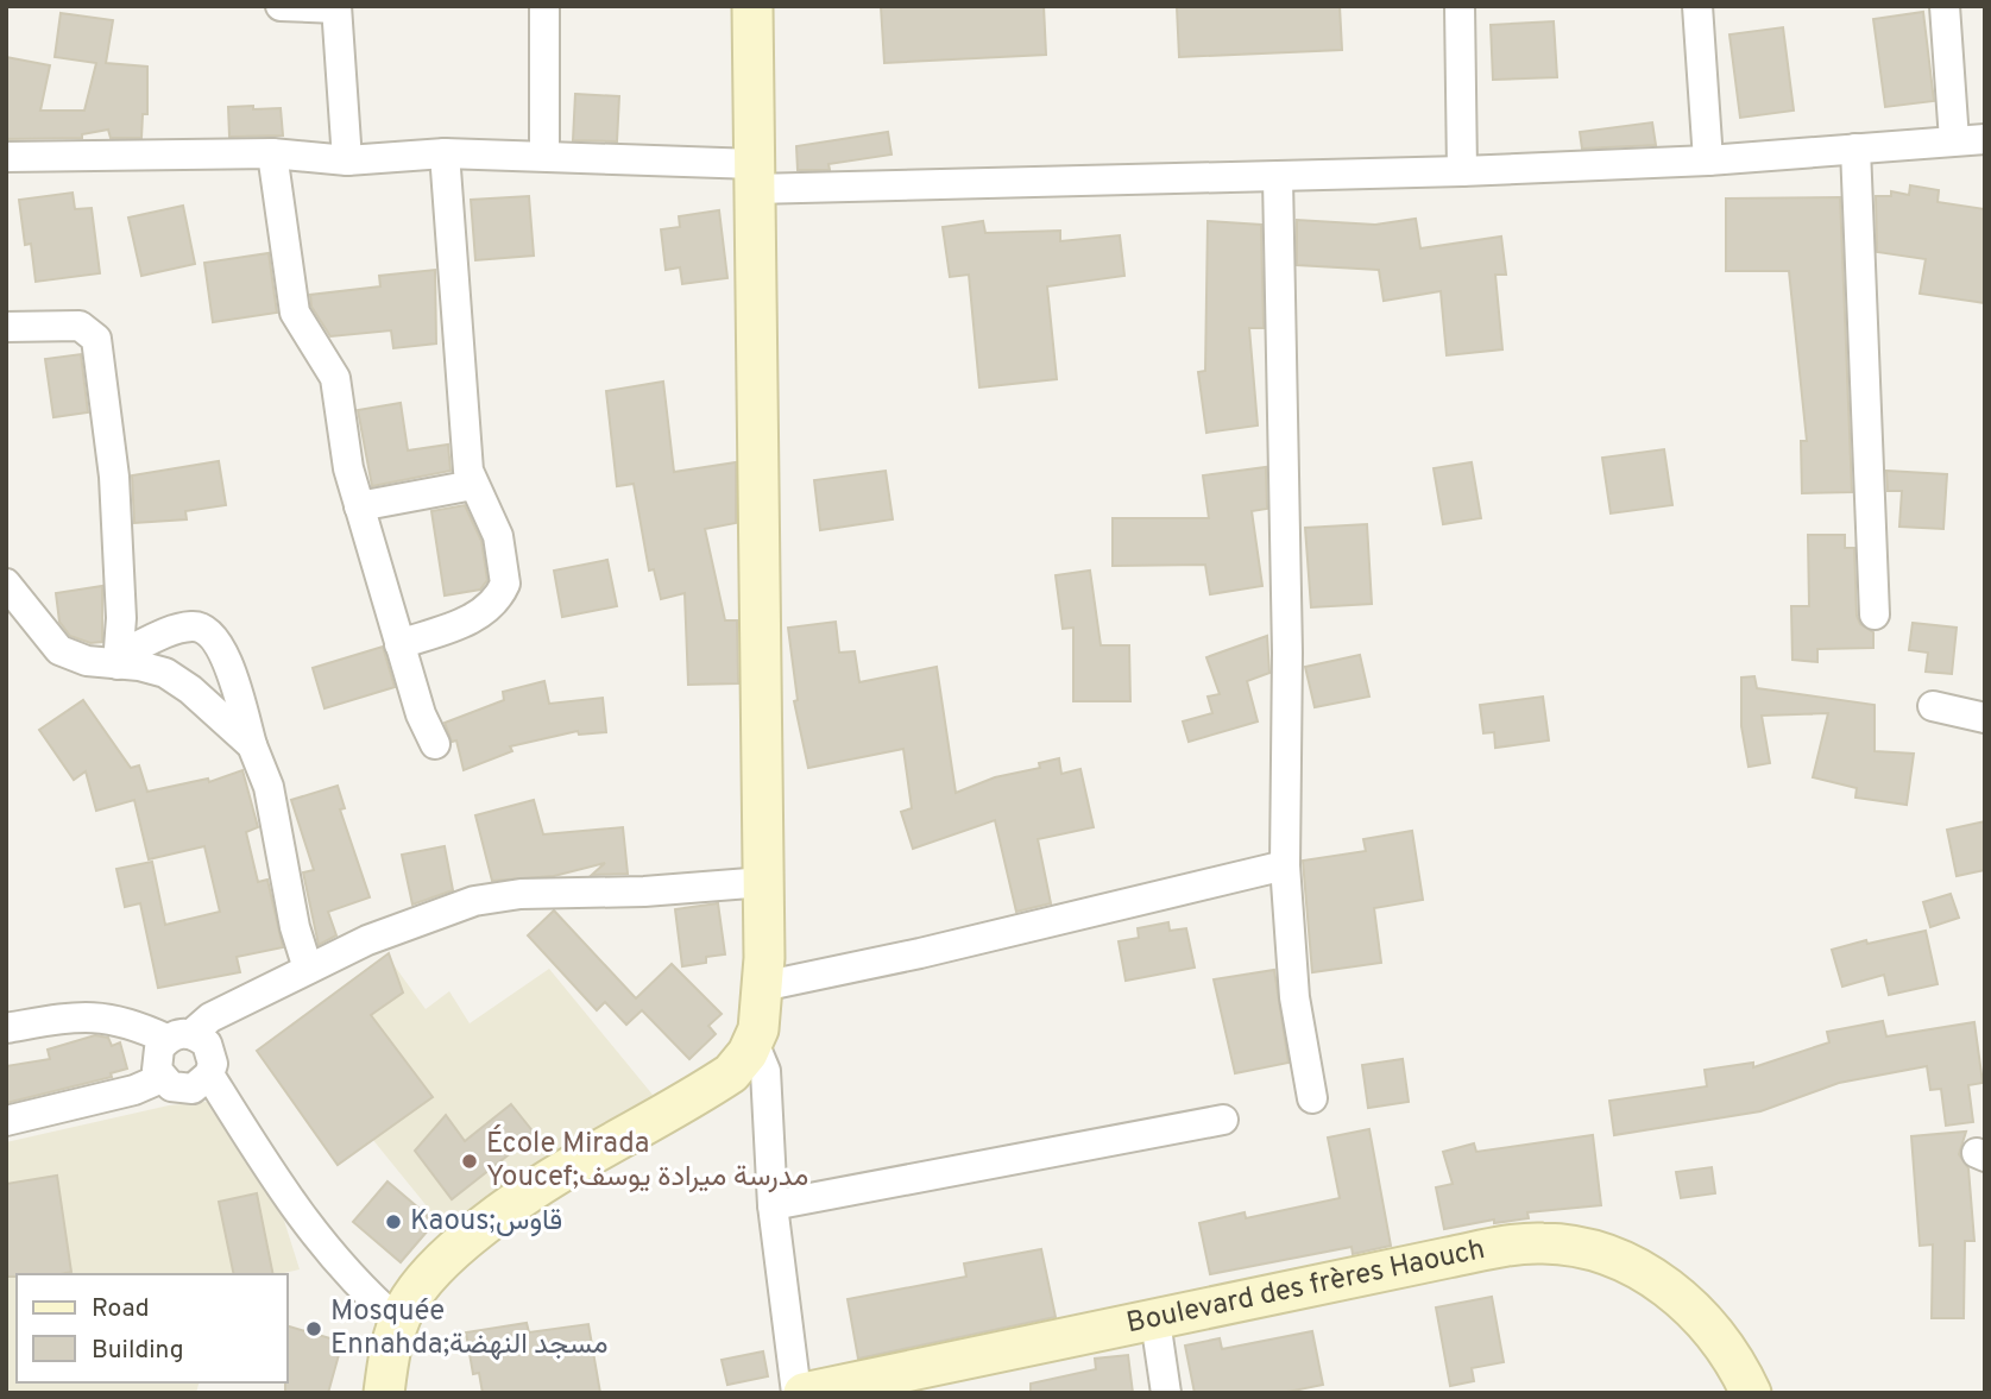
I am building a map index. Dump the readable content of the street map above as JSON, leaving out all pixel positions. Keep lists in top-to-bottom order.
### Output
{
  "streets": {
    "main road": ["Boulevard des frères Haouch"]
  },
  "places": ["École Mirada Youcef;مدرسة ميرادة يوسف", "Kaous;قاوس", "Mosquée Ennahda;مسجد النهضة"],
  "legend": ["Road", "Building"]
}
